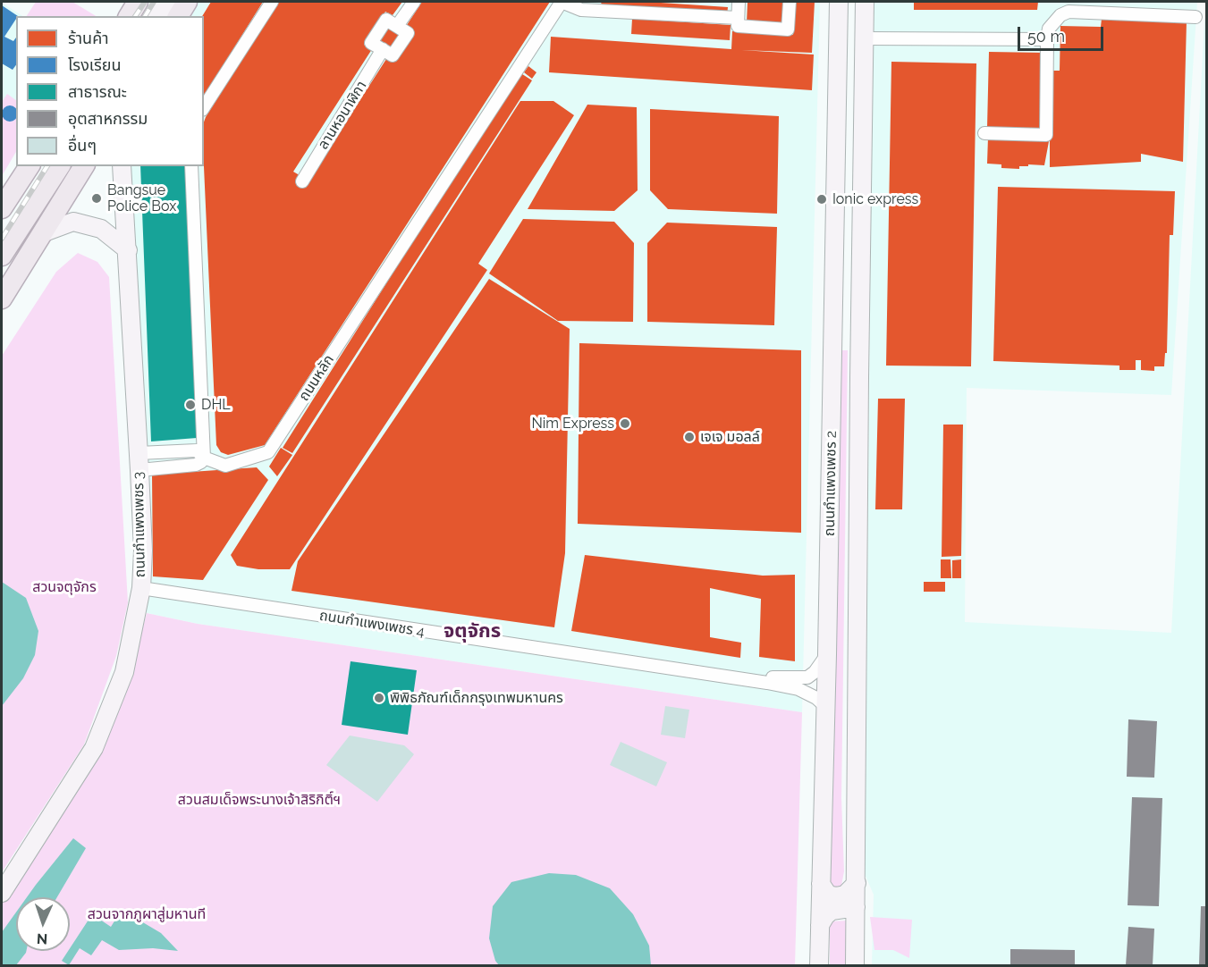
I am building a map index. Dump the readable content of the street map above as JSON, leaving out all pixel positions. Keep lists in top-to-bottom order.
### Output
{
  "streets": {
    "main road": ["ถนนกำแพงเพชร 2", "ถนนกำแพงเพชร 3"],
    "street": ["ลานหอนาฬิกา", "ถนนหลัก", "ถนนกำแพงเพชร 4"]
  },
  "crossings": [
    ["ถนนหลัก", "ถนนกำแพงเพชร 3"],
    ["ถนนกำแพงเพชร 2", "ถนนกำแพงเพชร 4"],
    ["ถนนกำแพงเพชร 3", "ถนนกำแพงเพชร 4"]
  ],
  "districts": ["จตุจักร"],
  "parks": ["สวนจตุจักร", "สวนสมเด็จพระนางเจ้าสิริกิติ์ฯ", "สวนจากภูผาสู่มหานที"],
  "places": [
    "Bangsue Police Box",
    "Ionic express",
    "DHL",
    "Nim Express",
    "เจเจ มอลล์",
    "พิพิธภัณฑ์เด็กกรุงเทพมหานคร"
  ],
  "legend": [
    "ร้านค้า",
    "โรงเรียน",
    "สาธารณะ",
    "อุตสาหกรรม",
    "อื่นๆ"
  ],
  "scale_bar": "50 m",
  "north": "bottom"
}
